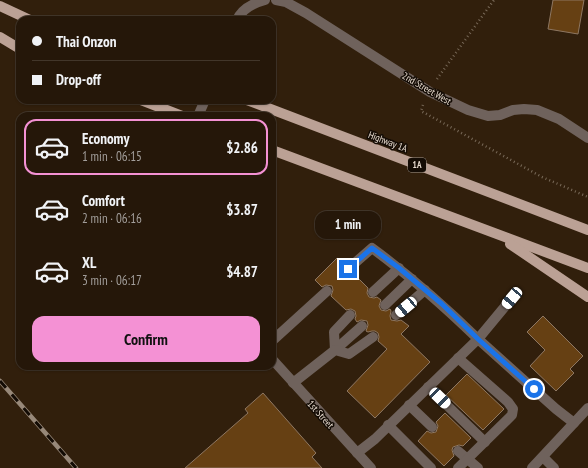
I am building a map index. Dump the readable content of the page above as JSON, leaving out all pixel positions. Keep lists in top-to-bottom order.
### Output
{
  "streets": {
    "main road": ["Highway 1A", "1A"],
    "street": ["2nd Street West", "1st Street"]
  },
  "page": {
    "banner": ["Thai Onzon", "Drop-off"],
    "list": [
      {
        "name": "Economy",
        "note": "1 min · 06:15",
        "value": "$2.86"
      },
      {
        "name": "Comfort",
        "note": "2 min · 06:16",
        "value": "$3.87"
      },
      {
        "name": "XL",
        "note": "3 min · 06:17",
        "value": "$4.87"
      }
    ],
    "bubble": "1 min",
    "buttons": "Confirm"
  }
}
